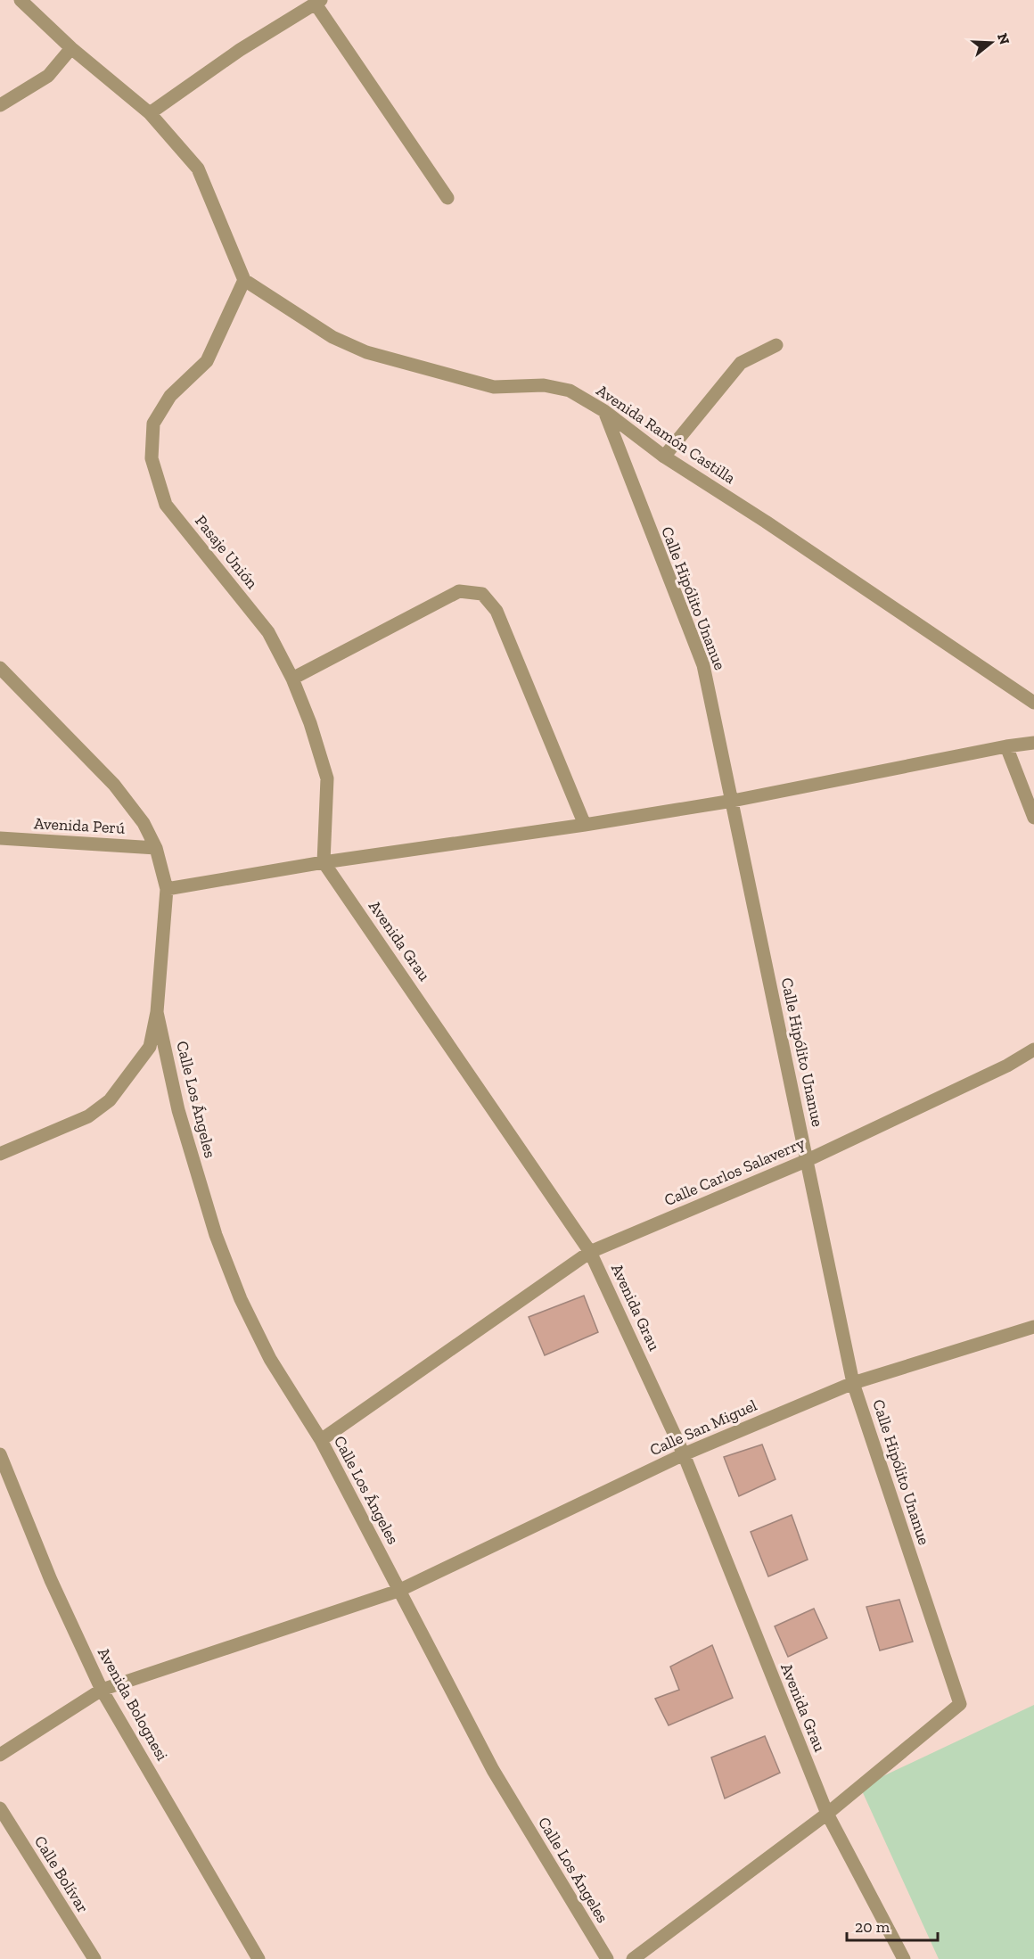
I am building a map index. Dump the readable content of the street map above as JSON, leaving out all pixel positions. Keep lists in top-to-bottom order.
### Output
{
  "streets": {
    "street": [
      "Avenida Ramón Castilla",
      "Pasaje Unión",
      "Calle Hipólito Unanue",
      "Avenida Perú",
      "Avenida Grau",
      "Calle Los Ángeles",
      "Calle Carlos Salaverry",
      "Calle San Miguel",
      "Avenida Bolognesi",
      "Calle Bolívar"
    ]
  },
  "crossings": [
    ["Avenida Ramón Castilla", "Pasaje Unión"],
    ["Avenida Ramón Castilla", "Calle Hipólito Unanue"],
    ["Pasaje Unión", "Avenida Grau"],
    ["Calle Hipólito Unanue", "Avenida Grau"],
    ["Calle Hipólito Unanue", "Calle Carlos Salaverry"],
    ["Calle Hipólito Unanue", "Calle San Miguel"],
    ["Avenida Grau", "Calle Carlos Salaverry"],
    ["Avenida Grau", "Calle San Miguel"],
    ["Calle Los Ángeles", "Calle Carlos Salaverry"],
    ["Calle Los Ángeles", "Calle San Miguel"],
    ["Calle San Miguel", "Avenida Bolognesi"]
  ],
  "scale_bar": "20 m",
  "north": "right"
}
